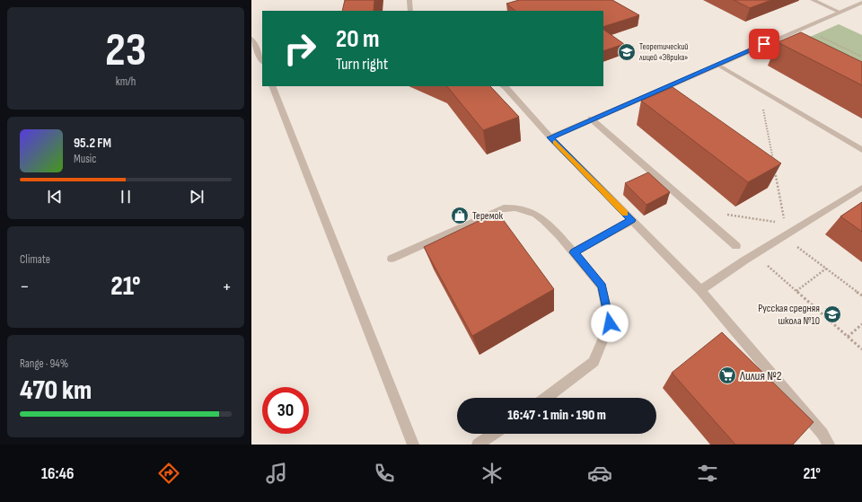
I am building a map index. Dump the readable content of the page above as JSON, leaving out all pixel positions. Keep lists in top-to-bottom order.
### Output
{
  "places": {
    "school or university": ["Теоретический лицей «Эврика»", "Русская средняя школа №10"],
    "shop": ["Теремок"],
    "supermarket": ["Лилия №2"]
  },
  "page": {
    "tile": [
      ["23", "km/h"],
      "Climate",
      ["Range · 94%", "470 km"]
    ],
    "turn": ["20 m", "Turn right"],
    "song": ["95.2 FM", "Music"],
    "heat": ["−", "21°", "+"],
    "limit": "30",
    "trip": "16:47 · 1 min · 190 m",
    "tabs": ["16:46", "21°"]
  }
}
